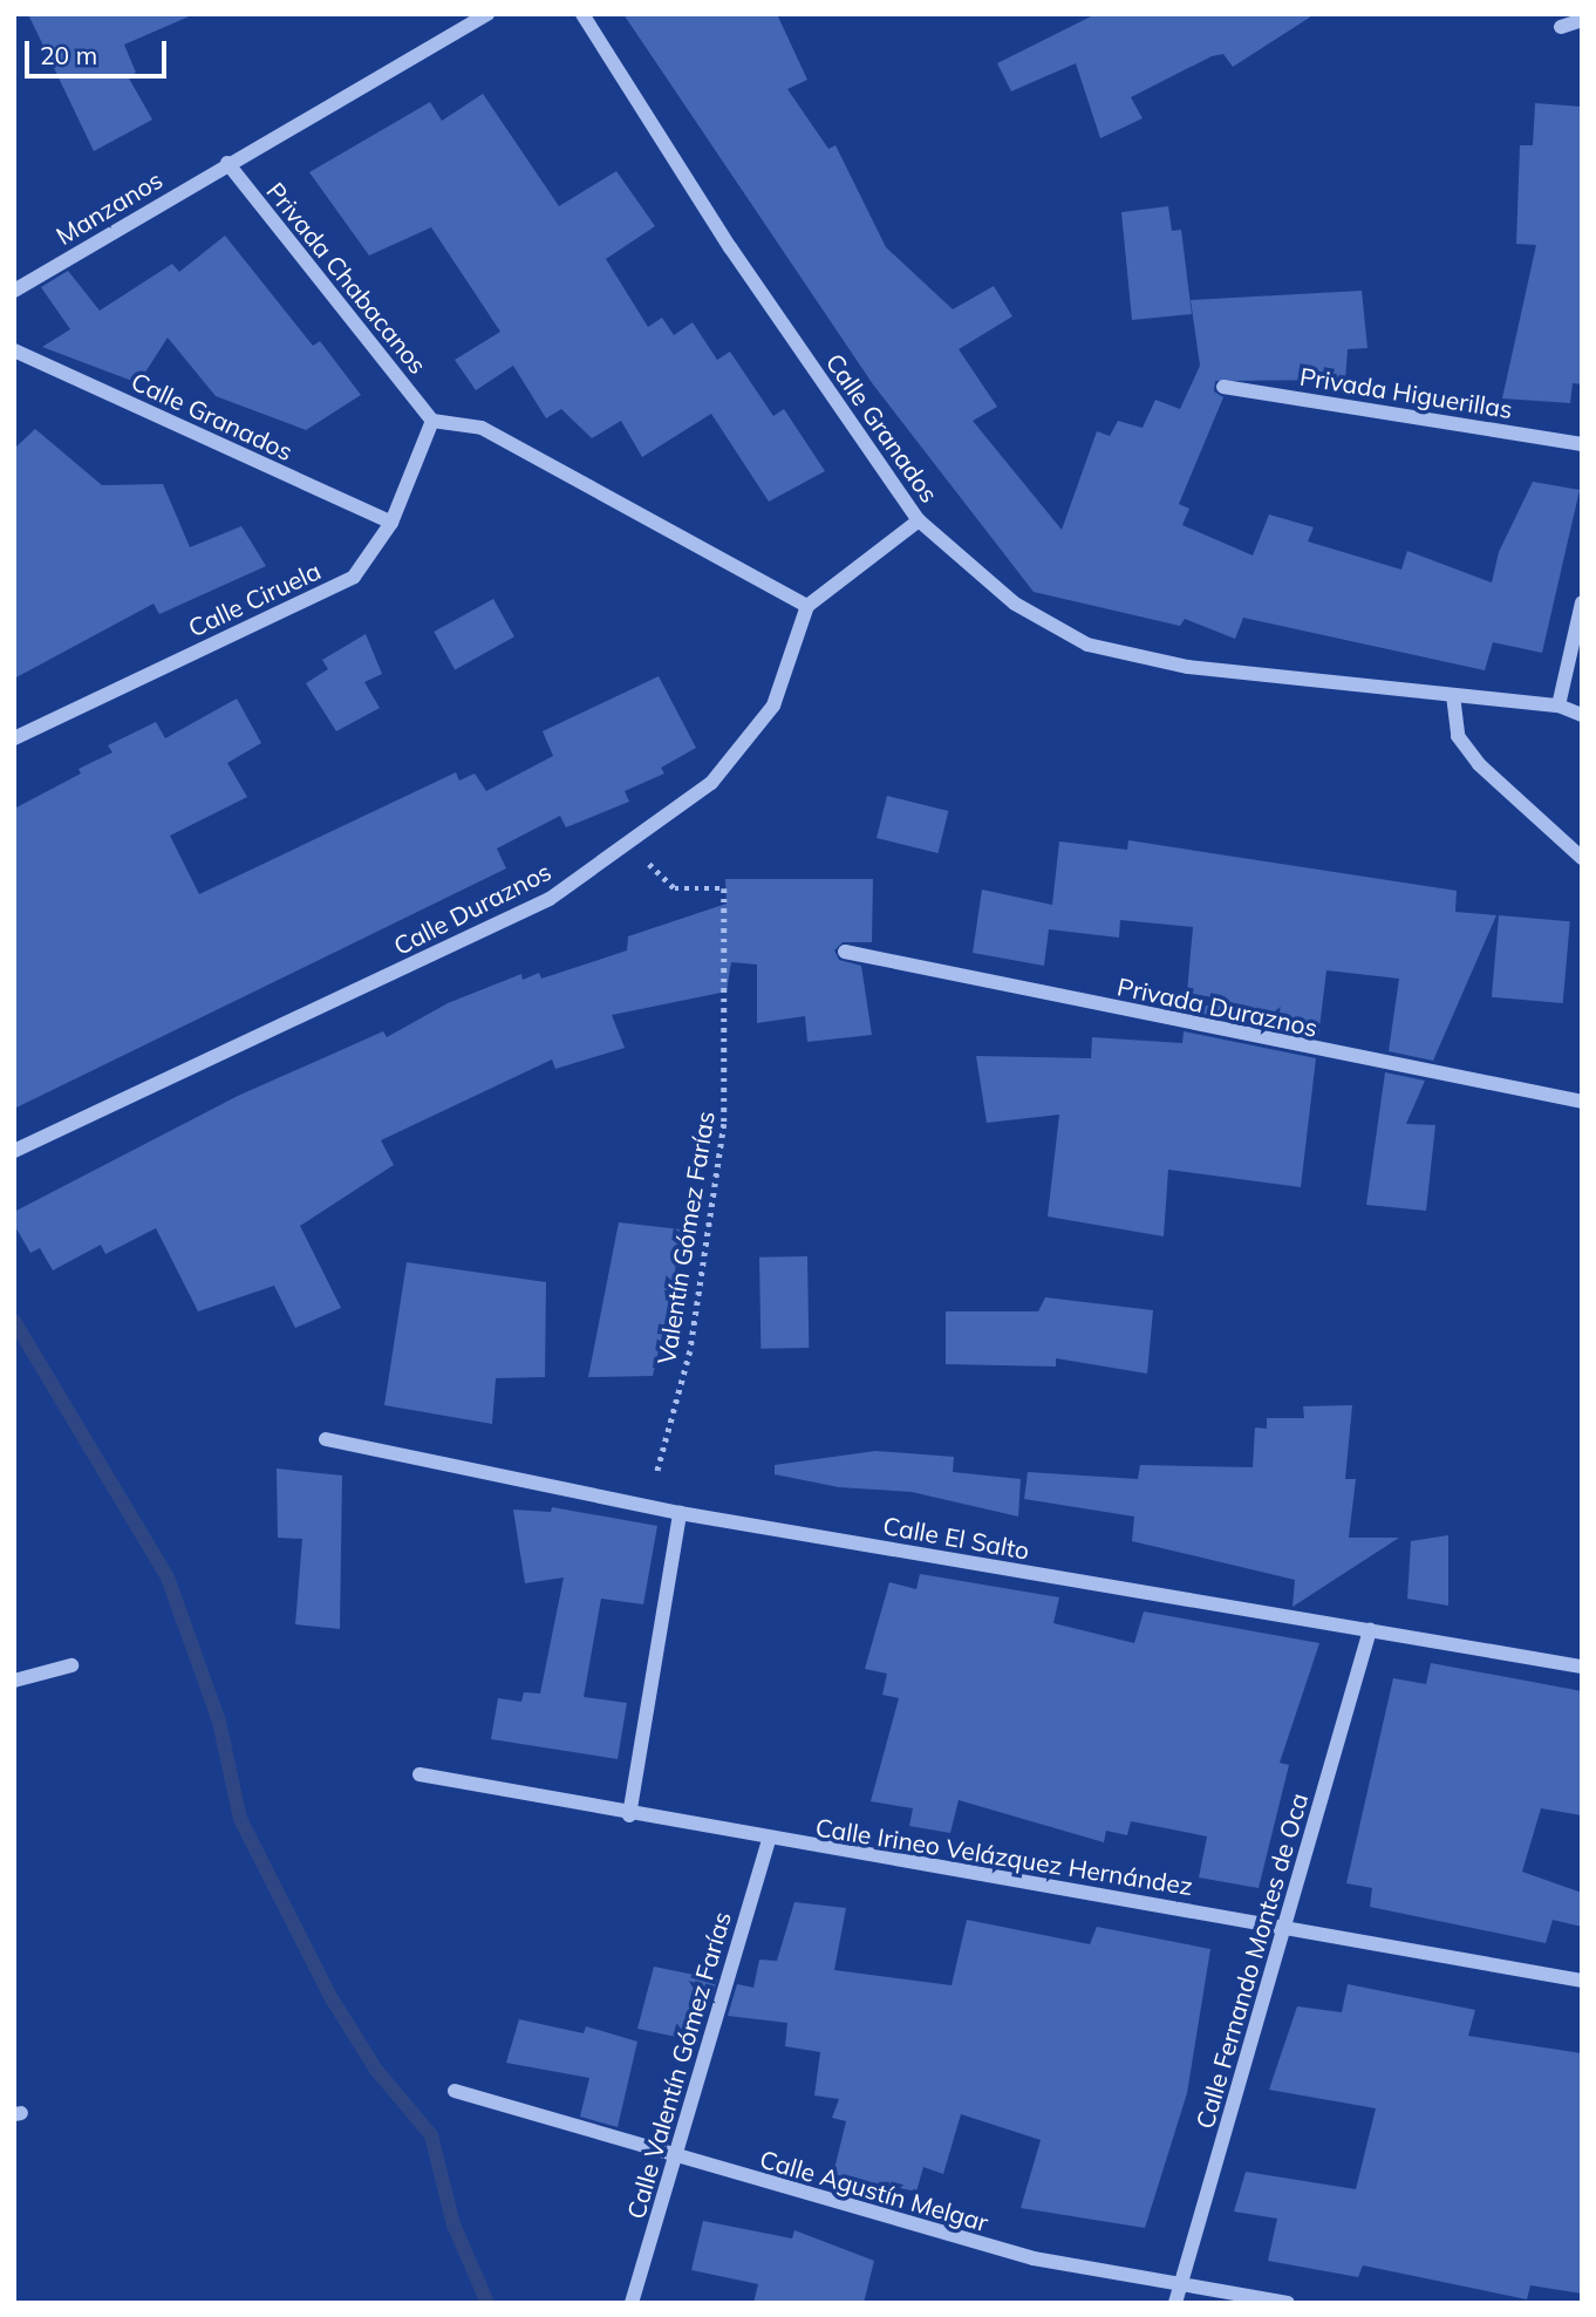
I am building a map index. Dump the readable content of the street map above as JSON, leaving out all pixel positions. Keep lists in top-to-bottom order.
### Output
{
  "streets": {
    "street": [
      "Manzanos",
      "Privada Chabacanos",
      "Privada Higuerillas",
      "Calle Granados",
      "Calle Ciruela",
      "Calle Duraznos",
      "Privada Duraznos",
      "Calle El Salto",
      "Calle Irineo Velázquez Hernández",
      "Calle Fernando Montes de Oca",
      "Calle Valentín Gómez Farías",
      "Calle Agustín Melgar"
    ],
    "path": ["Valentín Gómez Farías"]
  },
  "crossings": [
    ["Manzanos", "Privada Chabacanos"],
    ["Privada Chabacanos", "Calle Ciruela"],
    ["Calle Granados", "Calle Ciruela"],
    ["Calle Duraznos", "Valentín Gómez Farías"],
    ["Valentín Gómez Farías", "Calle El Salto"],
    ["Calle El Salto", "Calle Fernando Montes de Oca"],
    ["Calle Irineo Velázquez Hernández", "Calle Fernando Montes de Oca"],
    ["Calle Irineo Velázquez Hernández", "Calle Valentín Gómez Farías"],
    ["Calle Fernando Montes de Oca", "Calle Agustín Melgar"],
    ["Calle Valentín Gómez Farías", "Calle Agustín Melgar"]
  ],
  "scale_bar": "20 m"
}
